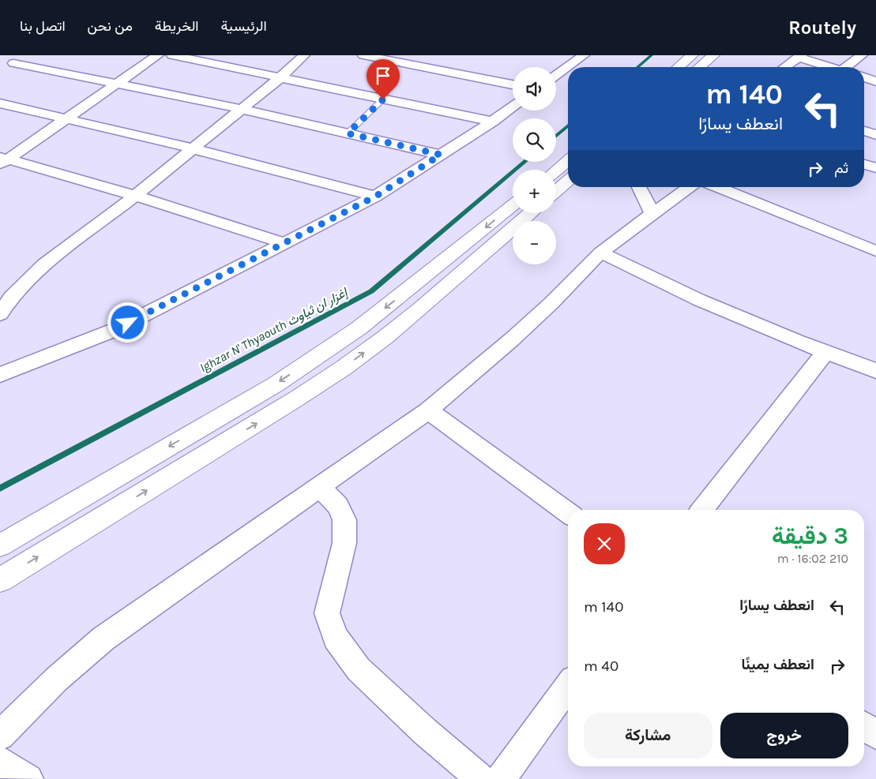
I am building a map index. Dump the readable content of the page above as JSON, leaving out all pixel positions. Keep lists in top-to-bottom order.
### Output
{
  "water": ["Ighzar N' Thyaouth إغزار ان ثياوث"],
  "page": {
    "header": "Routely",
    "nav": [
      "الرئيسية",
      "الخريطة",
      "من نحن",
      "اتصل بنا"
    ],
    "map_buttons": ["+", "−"],
    "turn": ["140 m", "انعطف يسارًا"],
    "then": "ثم",
    "heading": ["3 دقيقة", "210 m · 16:02"],
    "list": [
      {
        "name": "انعطف يسارًا",
        "value": "140 m"
      },
      {
        "name": "انعطف يمينًا",
        "value": "40 m"
      }
    ],
    "buttons": ["خروج", "مشاركة"]
  }
}
